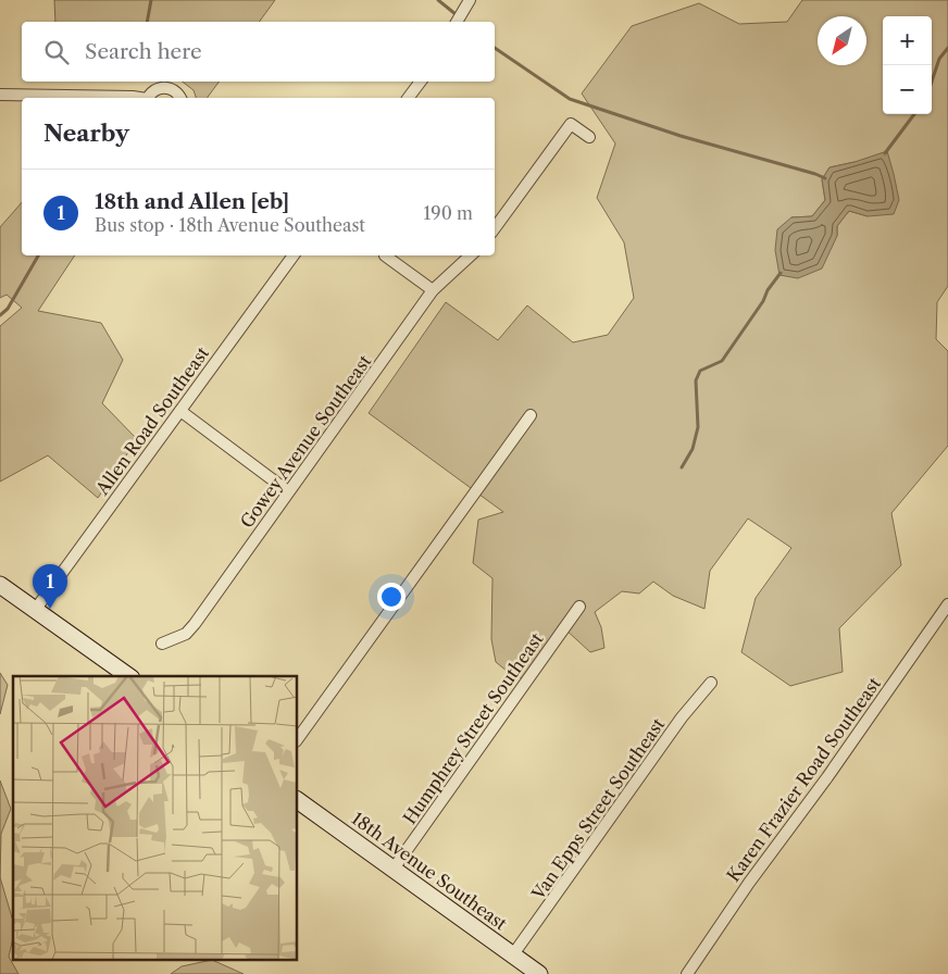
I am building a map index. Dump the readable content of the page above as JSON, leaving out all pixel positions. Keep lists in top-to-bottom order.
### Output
{
  "streets": {
    "street": [
      "Allen Road Southeast",
      "Gowey Avenue Southeast",
      "Humphrey Street Southeast",
      "Karen Frazier Road Southeast",
      "Van Epps Street Southeast",
      "18th Avenue Southeast"
    ]
  },
  "crossings": [
    ["Humphrey Street Southeast", "18th Avenue Southeast"],
    ["Van Epps Street Southeast", "18th Avenue Southeast"]
  ],
  "north": "bottom left",
  "page": {
    "map_buttons": ["+", "−"],
    "search": "Search here",
    "heading": "Nearby",
    "list": [
      {
        "mark": "1",
        "name": "18th and Allen [eb]",
        "note": "Bus stop · 18th Avenue Southeast",
        "value": "190 m"
      }
    ],
    "pins": "1"
  }
}
